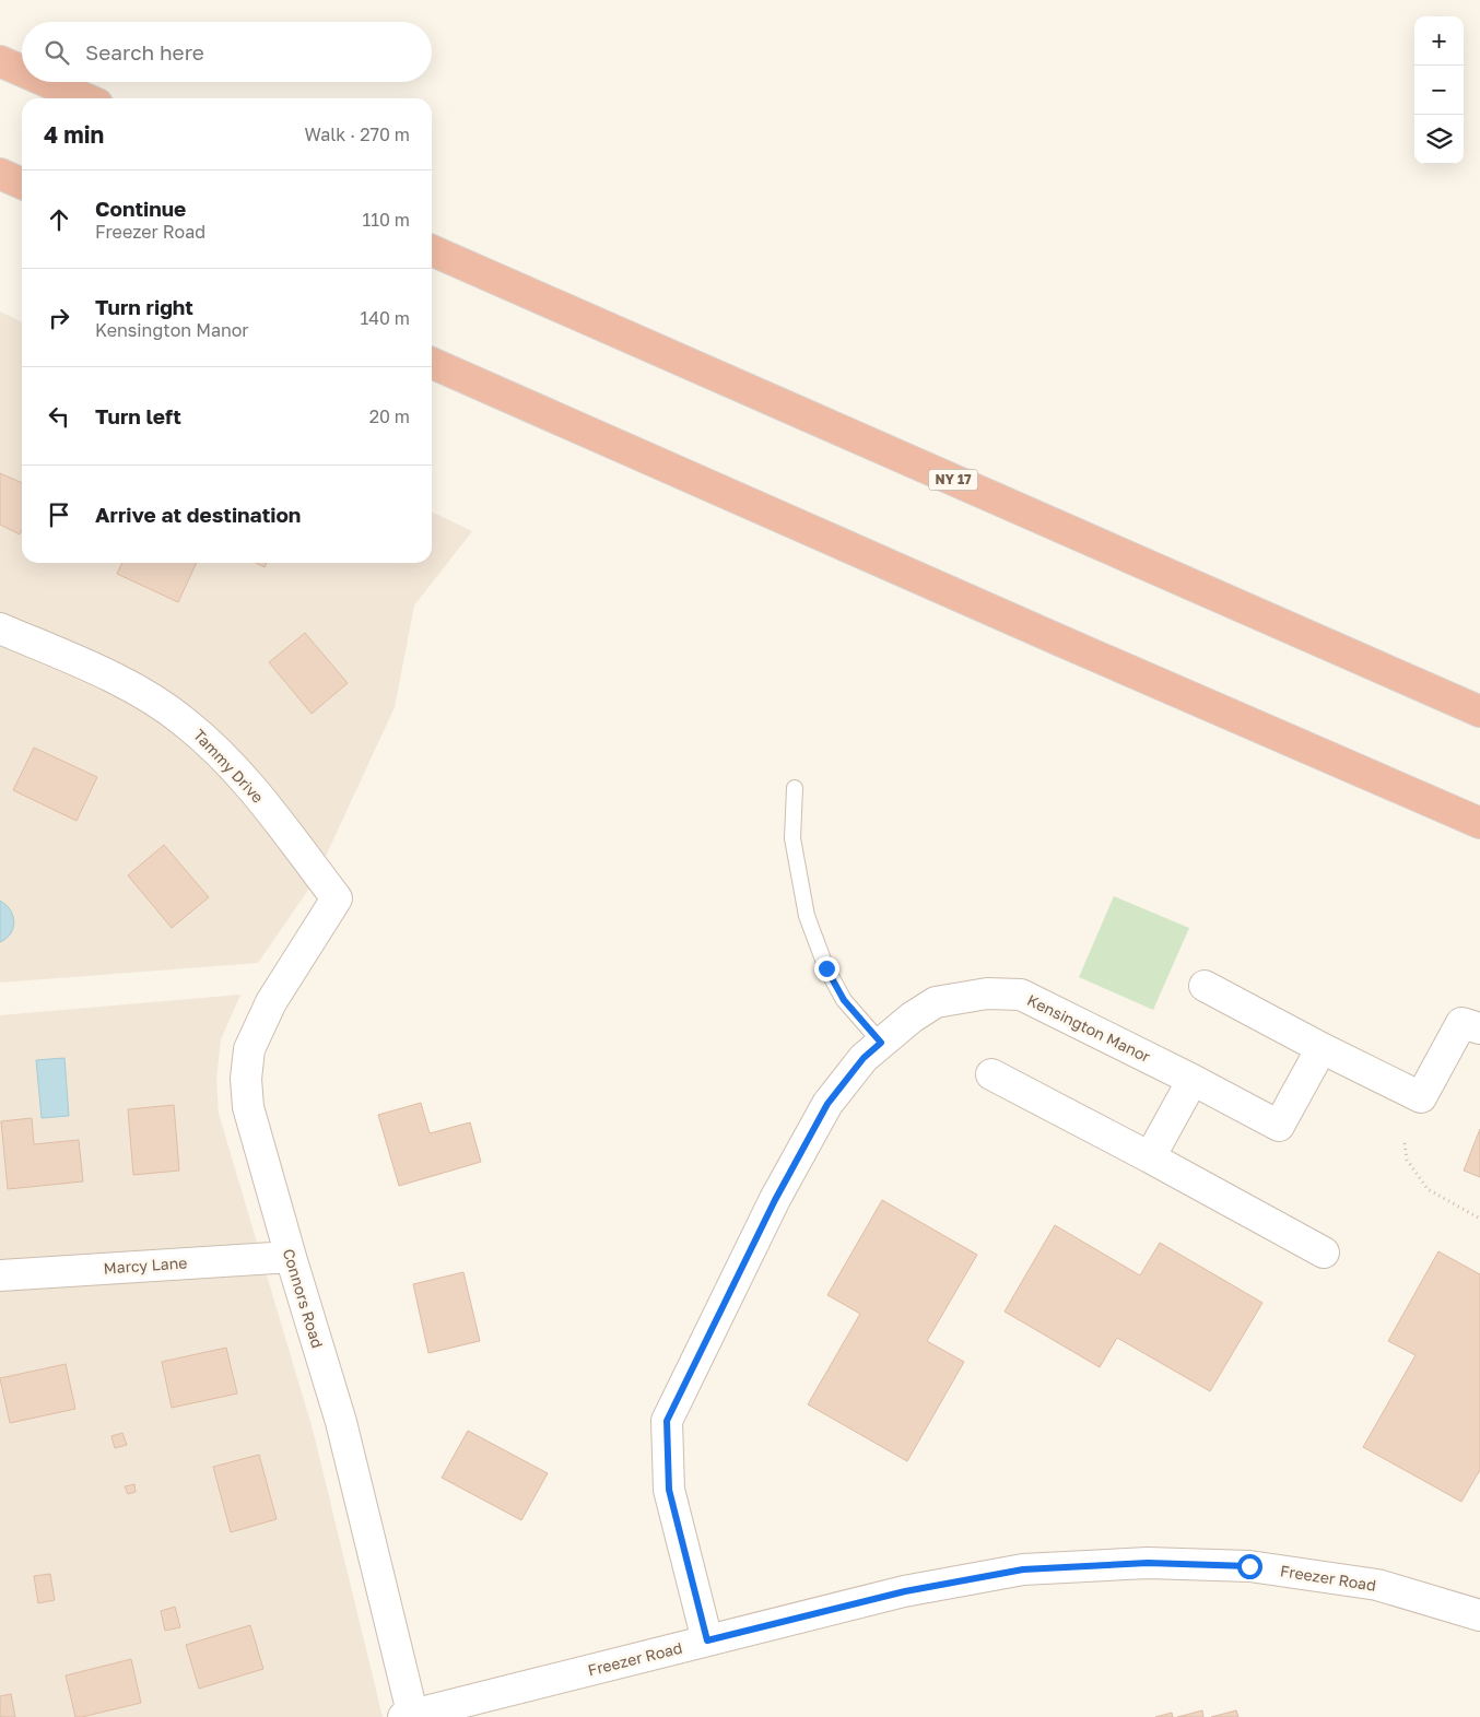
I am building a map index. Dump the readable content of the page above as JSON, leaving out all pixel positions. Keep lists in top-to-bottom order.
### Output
{
  "streets": {
    "highway": ["NY 17"],
    "street": [
      "Tammy Drive",
      "Kensington Manor",
      "Marcy Lane",
      "Connors Road",
      "Freezer Road"
    ]
  },
  "crossings": [
    ["Tammy Drive", "Connors Road"],
    ["Kensington Manor", "Freezer Road"],
    ["Marcy Lane", "Connors Road"],
    ["Connors Road", "Freezer Road"]
  ],
  "page": {
    "map_buttons": ["+", "−"],
    "search": "Search here",
    "heading": ["4 min", "Walk · 270 m"],
    "list": [
      ["Continue", "Freezer Road", "110 m"],
      ["Turn right", "Kensington Manor", "140 m"],
      ["Turn left", "20 m"],
      "Arrive at destination"
    ]
  }
}
